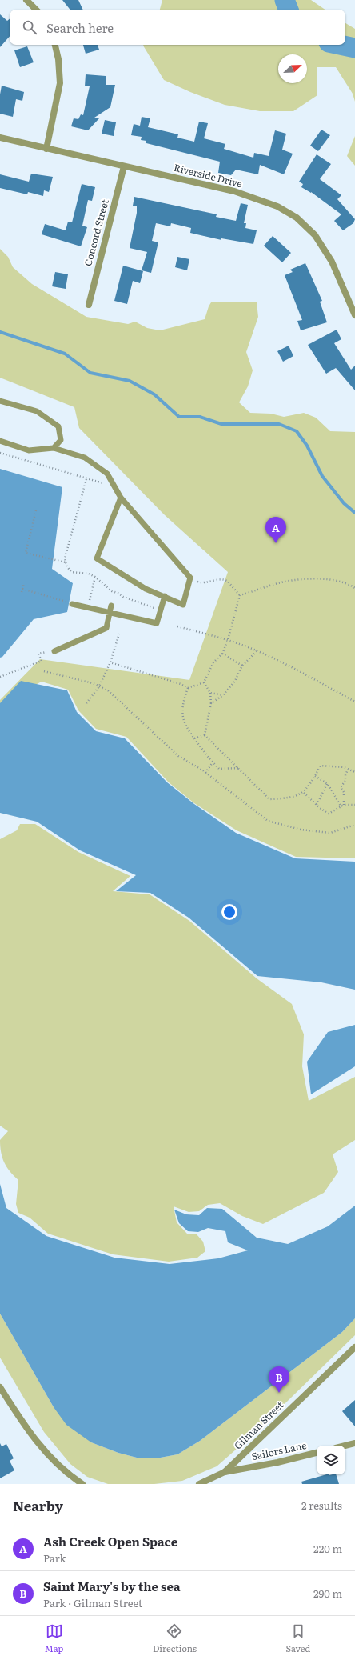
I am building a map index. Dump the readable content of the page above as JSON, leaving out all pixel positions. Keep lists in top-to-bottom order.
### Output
{
  "streets": {
    "street": [
      "Riverside Drive",
      "Concord Street",
      "Gilman Street",
      "Sailors Lane"
    ]
  },
  "crossings": [
    ["Riverside Drive", "Concord Street"],
    ["Gilman Street", "Sailors Lane"]
  ],
  "north": "top right",
  "page": {
    "search": "Search here",
    "pins": ["A", "B"],
    "heading": ["Nearby", "2 results"],
    "list": [
      {
        "mark": "A",
        "name": "Ash Creek Open Space",
        "note": "Park",
        "value": "220 m"
      },
      {
        "mark": "B",
        "name": "Saint Mary's by the sea",
        "note": "Park · Gilman Street",
        "value": "290 m"
      }
    ],
    "nav": ["Map", "Directions", "Saved"]
  }
}
